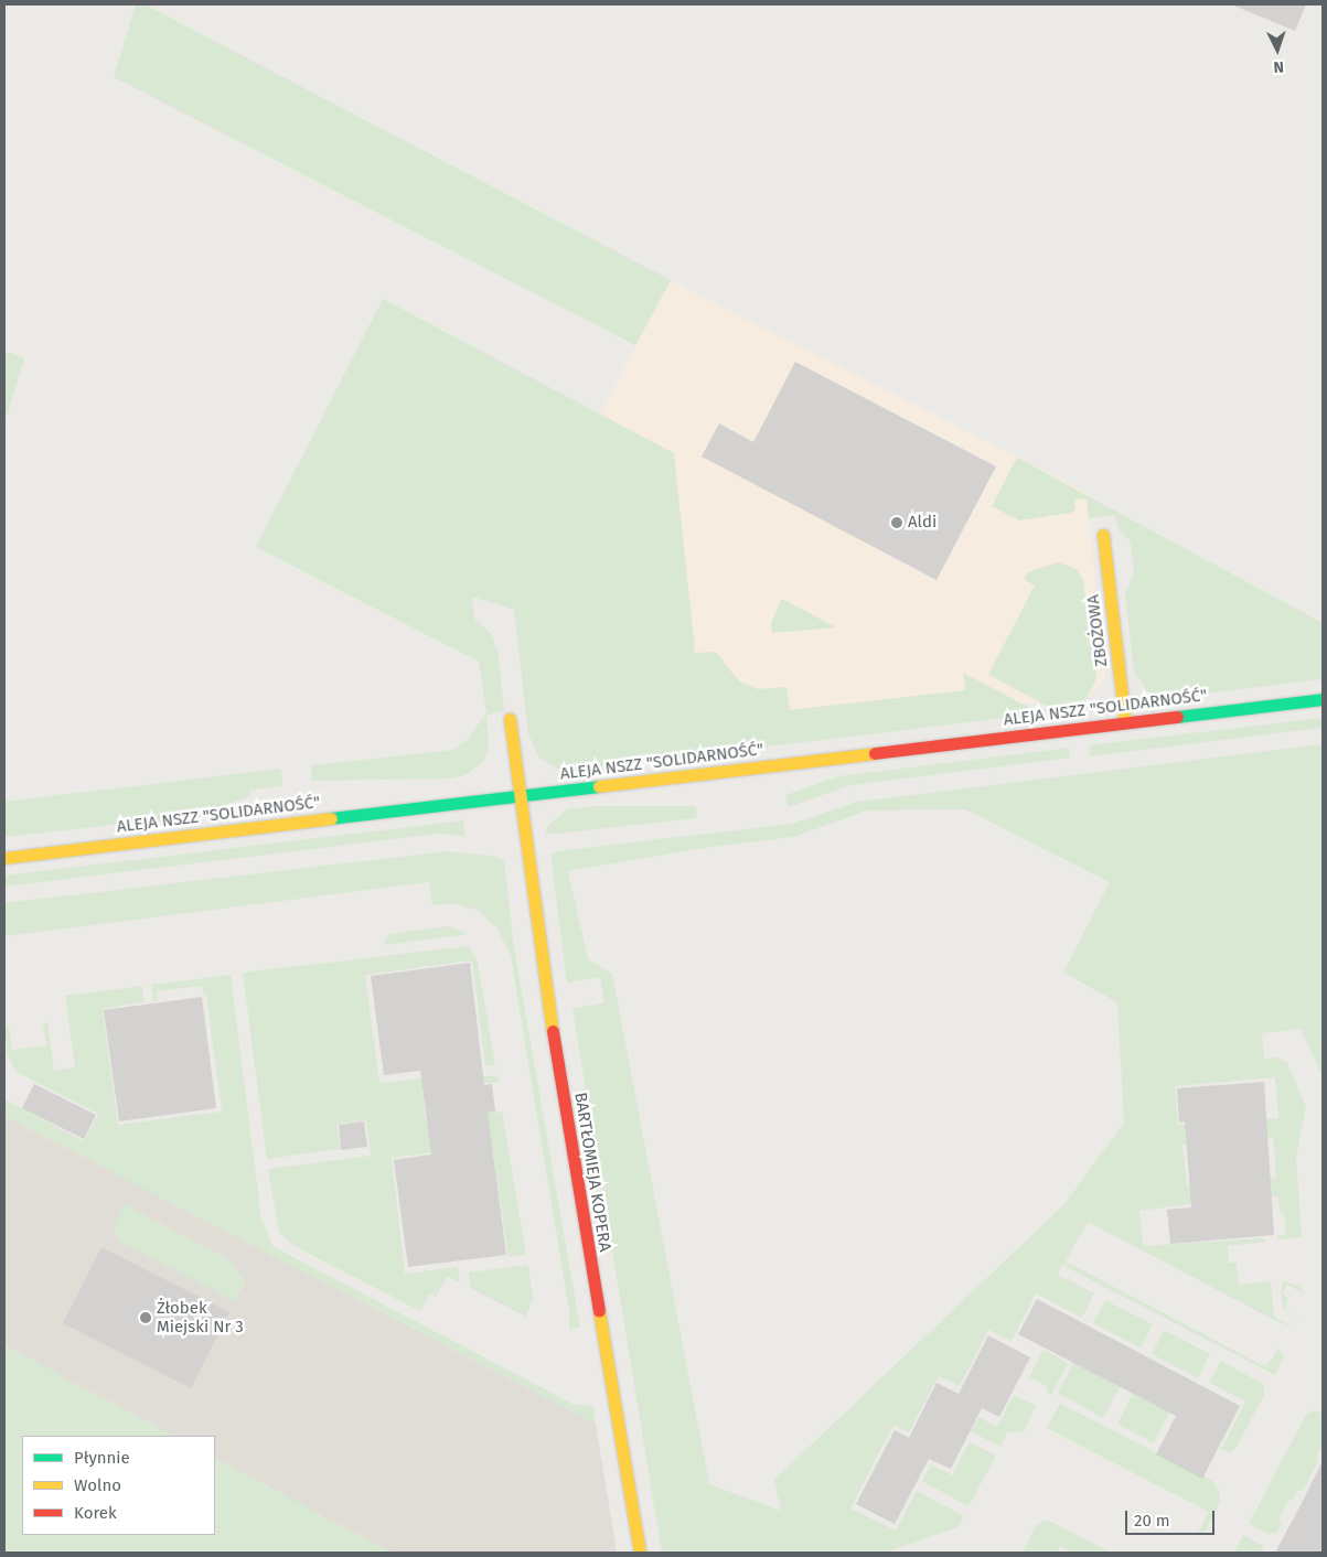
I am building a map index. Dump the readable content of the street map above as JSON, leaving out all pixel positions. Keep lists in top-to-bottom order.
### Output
{
  "streets": {
    "street": ["ZBOŻOWA", "ALEJA NSZZ \"SOLIDARNOŚĆ\"", "BARTŁOMIEJA KOPERA"]
  },
  "crossings": [
    ["ZBOŻOWA", "ALEJA NSZZ \"SOLIDARNOŚĆ\""],
    ["ALEJA NSZZ \"SOLIDARNOŚĆ\"", "BARTŁOMIEJA KOPERA"]
  ],
  "places": ["Aldi", "Żłobek Miejski Nr 3"],
  "legend": ["Płynnie", "Wolno", "Korek"],
  "scale_bar": "20 m",
  "north": "bottom"
}
